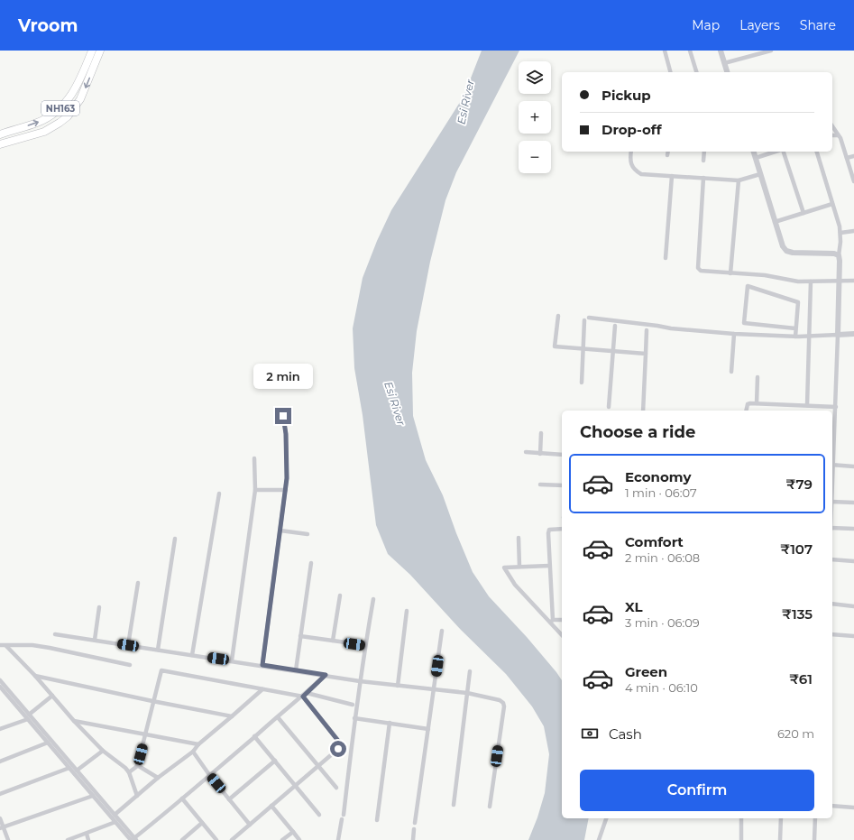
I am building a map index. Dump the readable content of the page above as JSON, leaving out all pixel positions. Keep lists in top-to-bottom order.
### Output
{
  "streets": {
    "highway": ["NH163"]
  },
  "water": ["Esi River"],
  "page": {
    "header": "Vroom",
    "nav": ["Map", "Layers", "Share"],
    "map_buttons": ["+", "−"],
    "banner": ["Pickup", "Drop-off"],
    "bubble": "2 min",
    "heading": "Choose a ride",
    "list": [
      {
        "name": "Economy",
        "note": "1 min · 06:07",
        "value": "₹79"
      },
      {
        "name": "Comfort",
        "note": "2 min · 06:08",
        "value": "₹107"
      },
      {
        "name": "XL",
        "note": "3 min · 06:09",
        "value": "₹135"
      },
      {
        "name": "Green",
        "note": "4 min · 06:10",
        "value": "₹61"
      }
    ],
    "pay": ["Cash", "620 m"],
    "buttons": "Confirm"
  }
}
